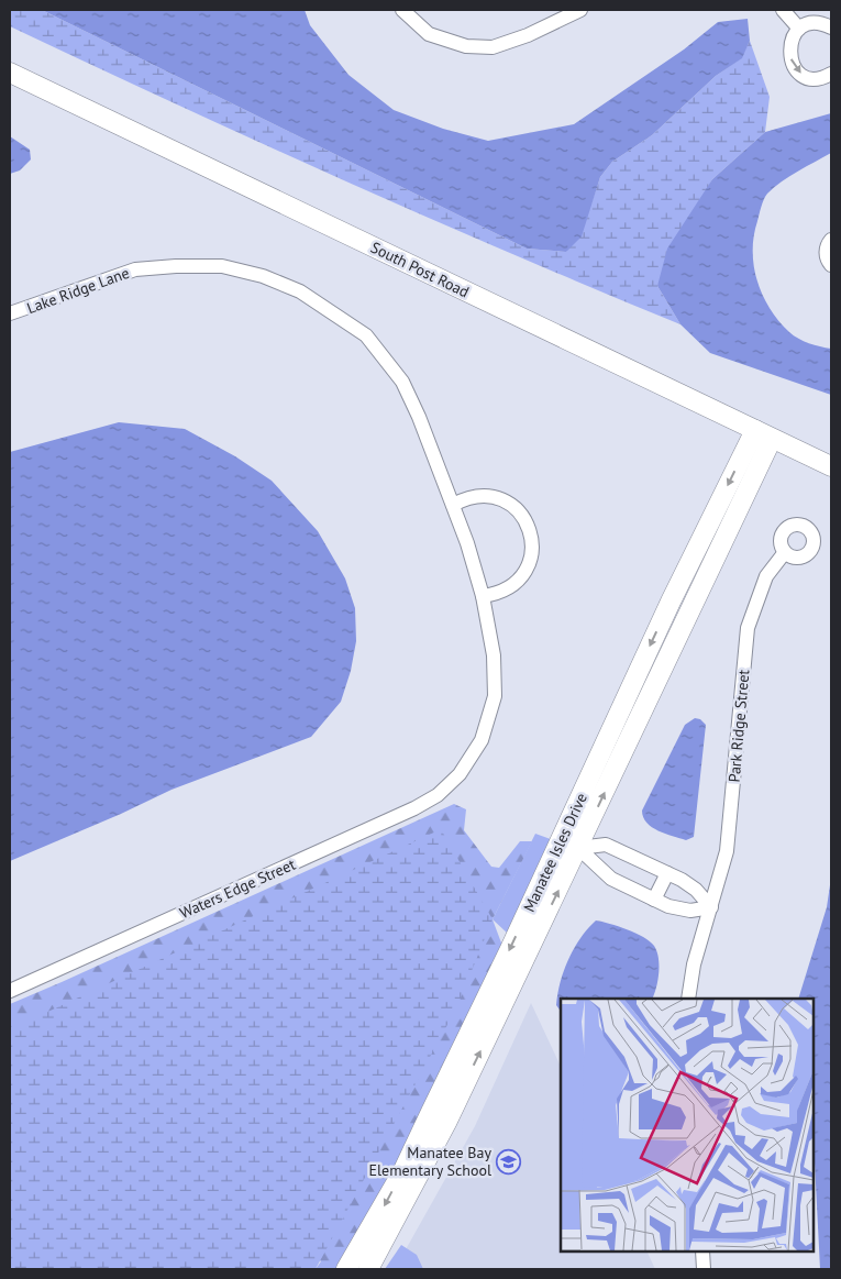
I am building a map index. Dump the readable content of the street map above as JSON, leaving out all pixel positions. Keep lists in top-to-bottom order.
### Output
{
  "streets": {
    "street": [
      "South Post Road",
      "Lake Ridge Lane",
      "Park Ridge Street",
      "Manatee Isles Drive",
      "Waters Edge Street"
    ]
  },
  "crossings": [
    ["South Post Road", "Manatee Isles Drive"],
    ["Lake Ridge Lane", "Waters Edge Street"]
  ],
  "places": {
    "school or university": ["Manatee Bay Elementary School"]
  }
}
